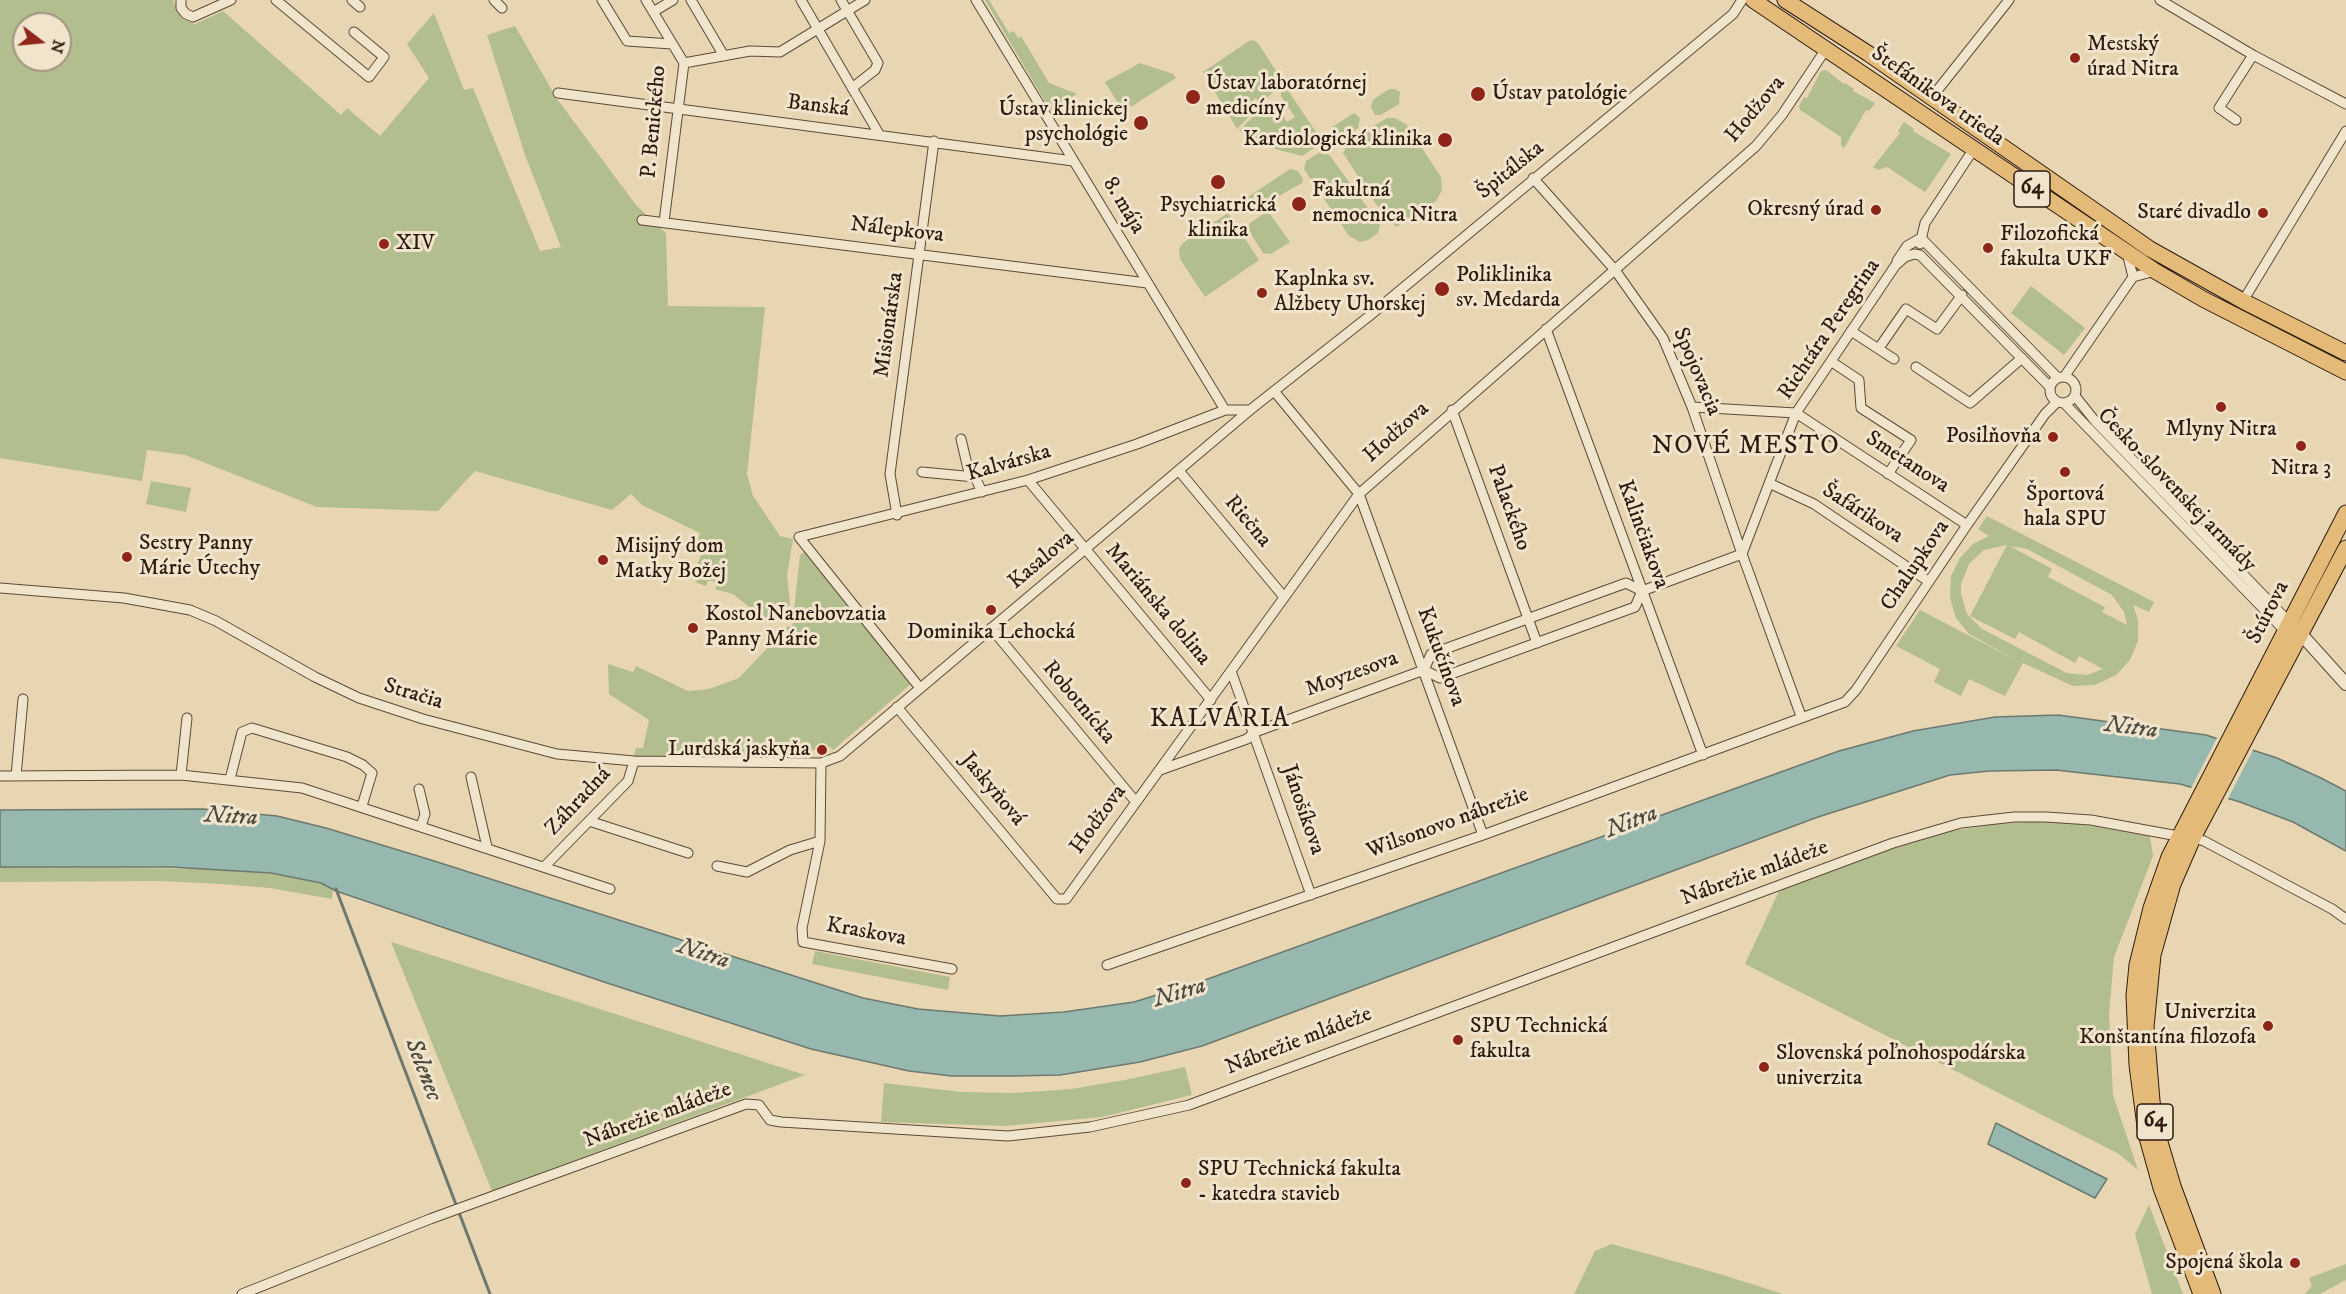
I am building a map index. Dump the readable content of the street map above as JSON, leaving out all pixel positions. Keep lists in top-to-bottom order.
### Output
{
  "streets": {
    "main road": ["Štefánikova trieda", "64", "Štúrova"],
    "street": [
      "Banská",
      "Hodžova",
      "P. Benického",
      "Špitálska",
      "8. mája",
      "Nálepkova",
      "Misionárska",
      "Richtára Peregrina",
      "Spojovacia",
      "Smetanova",
      "Kalvárska",
      "Česko-slovenskej armády",
      "Palackého",
      "Šafárikova",
      "Riečna",
      "Kalinčiakova",
      "Kasalova",
      "Chalupkova",
      "Mariánska dolina",
      "Kukučínova",
      "Moyzesova",
      "Stračia",
      "Robotnícka",
      "Jaskyňová",
      "Záhradná",
      "Jánošíkova",
      "Wilsonovo nábrežie",
      "Nábrežie mládeže",
      "Kraskova"
    ]
  },
  "crossings": [
    ["Štefánikova trieda", "Hodžova"],
    ["Banská", "P. Benického"],
    ["Banská", "8. mája"],
    ["Banská", "Misionárska"],
    ["Hodžova", "Spojovacia"],
    ["Hodžova", "Palackého"],
    ["Hodžova", "Riečna"],
    ["Hodžova", "Kalinčiakova"],
    ["Hodžova", "Mariánska dolina"],
    ["Hodžova", "Kukučínova"],
    ["Hodžova", "Moyzesova"],
    ["Hodžova", "Robotnícka"],
    ["Hodžova", "Jaskyňová"],
    ["Hodžova", "Jánošíkova"],
    ["P. Benického", "Nálepkova"],
    ["Špitálska", "Spojovacia"],
    ["Špitálska", "Kasalova"],
    ["Špitálska", "Kukučínova"],
    ["64", "Štúrova"],
    ["64", "Nábrežie mládeže"],
    ["8. mája", "Nálepkova"],
    ["8. mája", "Kalvárska"],
    ["Nálepkova", "Misionárska"],
    ["Misionárska", "Kalvárska"],
    ["Richtára Peregrina", "Spojovacia"],
    ["Richtára Peregrina", "Smetanova"],
    ["Richtára Peregrina", "Česko-slovenskej armády"],
    ["Richtára Peregrina", "Šafárikova"],
    ["Richtára Peregrina", "Moyzesova"],
    ["Spojovacia", "Chalupkova"],
    ["Spojovacia", "Moyzesova"],
    ["Spojovacia", "Wilsonovo nábrežie"],
    ["Smetanova", "Chalupkova"],
    ["Kalvárska", "Kasalova"],
    ["Kalvárska", "Mariánska dolina"],
    ["Česko-slovenskej armády", "Chalupkova"],
    ["Česko-slovenskej armády", "Štúrova"],
    ["Palackého", "Moyzesova"],
    ["Šafárikova", "Chalupkova"],
    ["Riečna", "Kasalova"],
    ["Kalinčiakova", "Moyzesova"],
    ["Kalinčiakova", "Wilsonovo nábrežie"],
    ["Kasalova", "Mariánska dolina"],
    ["Kasalova", "Kukučínova"],
    ["Kasalova", "Stračia"],
    ["Kasalova", "Robotnícka"],
    ["Kasalova", "Jaskyňová"],
    ["Chalupkova", "Wilsonovo nábrežie"],
    ["Štúrova", "Nábrežie mládeže"],
    ["Kukučínova", "Moyzesova"],
    ["Kukučínova", "Wilsonovo nábrežie"],
    ["Moyzesova", "Jánošíkova"],
    ["Stračia", "Záhradná"],
    ["Stračia", "Kraskova"],
    ["Jánošíkova", "Wilsonovo nábrežie"]
  ],
  "districts": ["NOVÉ MESTO", "KALVÁRIA"],
  "water": ["Nitra", "Selenec"],
  "places": [
    "Mestský úrad Nitra",
    "Ústav patológie",
    "Ústav laboratórnej medicíny",
    "Ústav klinickej psychológie",
    "Kardiologická klinika",
    "Psychiatrická klinika",
    "Fakultná nemocnica Nitra",
    "Okresný úrad",
    "Staré divadlo",
    "XIV",
    "Filozofická fakulta UKF",
    "Poliklinika sv. Medarda",
    "Kaplnka sv. Alžbety Uhorskej",
    "Mlyny Nitra",
    "Posilňovňa",
    "Nitra 3",
    "Športová hala SPU",
    "Sestry Panny Márie Útechy",
    "Misijný dom Matky Božej",
    "Dominika Lehocká",
    "Kostol Nanebovzatia Panny Márie",
    "Lurdská jaskyňa",
    "Univerzita Konštantína filozofa",
    "SPU Technická fakulta",
    "Slovenská poľnohospodárska univerzita",
    "SPU Technická fakulta - katedra stavieb",
    "Spojená škola"
  ],
  "north": "right"
}
